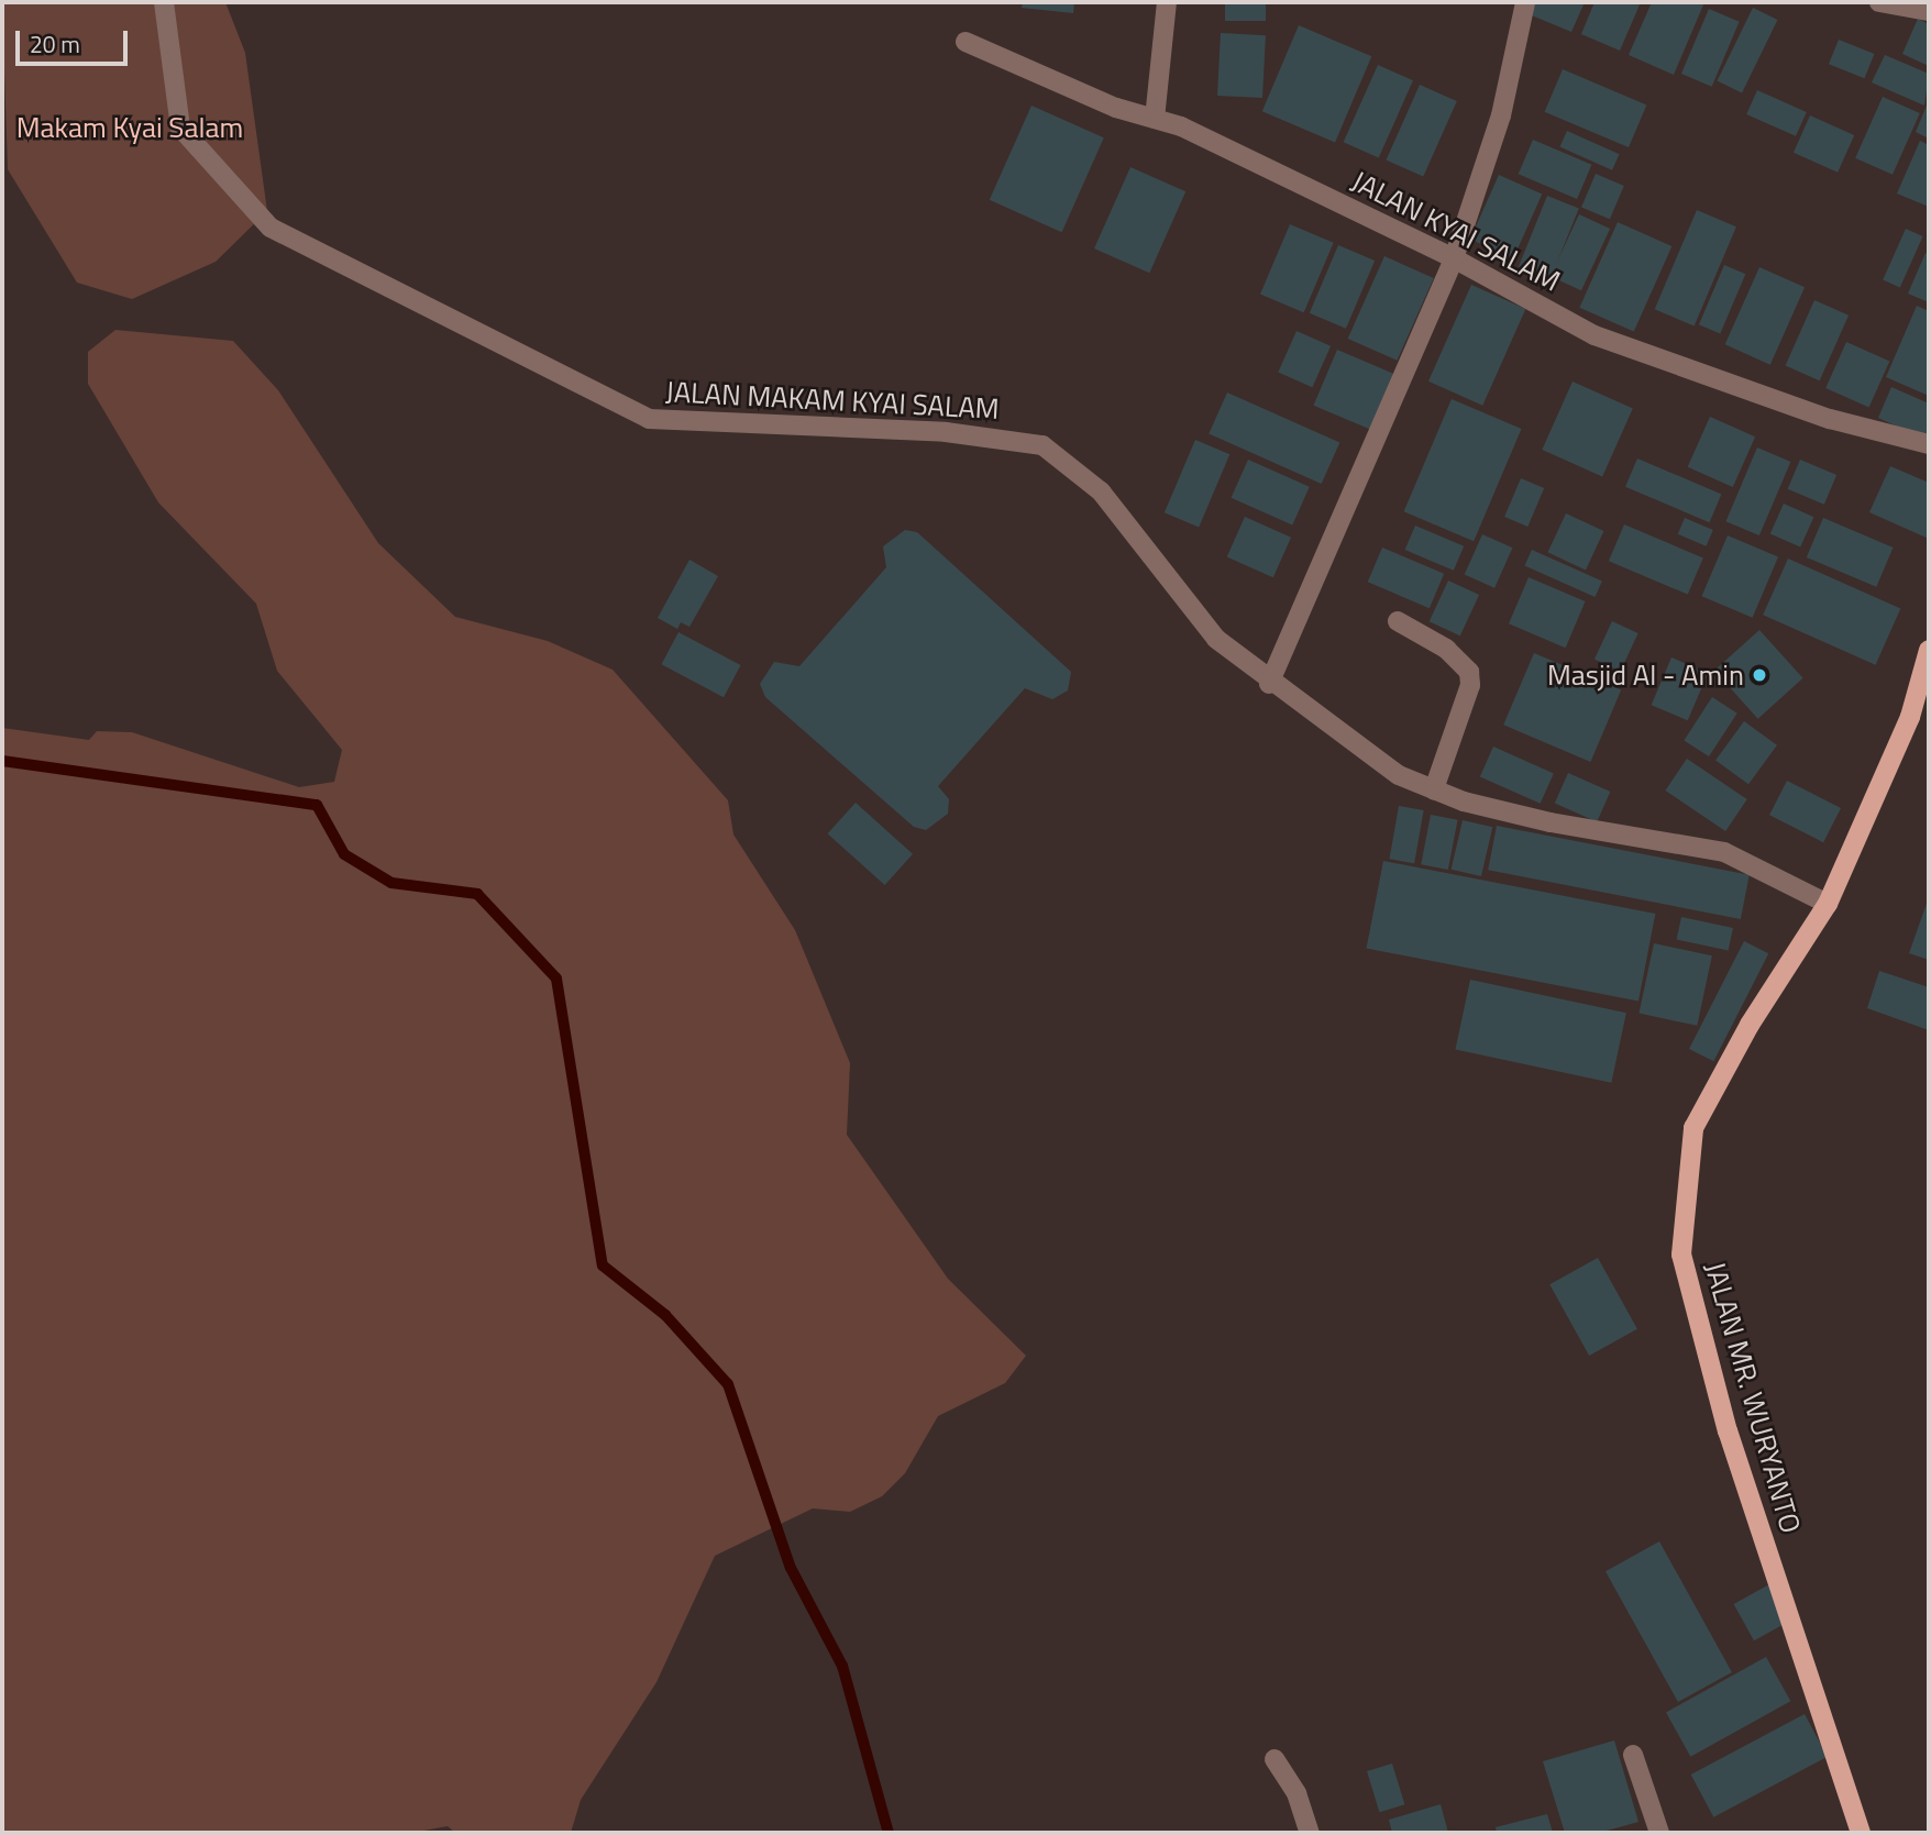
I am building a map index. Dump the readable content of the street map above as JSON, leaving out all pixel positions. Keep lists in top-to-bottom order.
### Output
{
  "streets": {
    "main road": ["JALAN MR. WURYANTO"],
    "street": ["JALAN KYAI SALAM", "JALAN MAKAM KYAI SALAM"]
  },
  "crossings": [
    ["JALAN MAKAM KYAI SALAM", "JALAN MR. WURYANTO"]
  ],
  "parks": ["Makam Kyai Salam"],
  "places": ["Masjid Al - Amin"],
  "scale_bar": "20 m"
}
